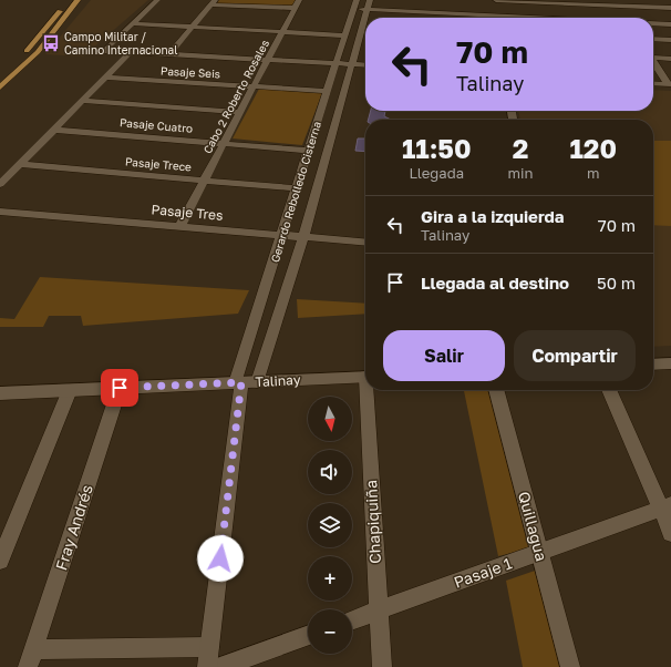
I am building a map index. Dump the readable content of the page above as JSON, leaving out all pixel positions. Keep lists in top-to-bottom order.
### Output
{
  "streets": {
    "street": [
      "Pasaje Seis",
      "Cabo 2 Roberto Rosales",
      "Pasaje Cuatro",
      "Pasaje Trece",
      "Gerardo Rebolledo Cisterna",
      "Pasaje Tres",
      "Talinay",
      "Chapiquiña",
      "Quillagua",
      "Fray Andrés",
      "Pasaje 1"
    ]
  },
  "crossings": [
    ["Pasaje Seis", "Cabo 2 Roberto Rosales"],
    ["Pasaje Seis", "Gerardo Rebolledo Cisterna"],
    ["Cabo 2 Roberto Rosales", "Pasaje Cuatro"],
    ["Cabo 2 Roberto Rosales", "Pasaje Trece"],
    ["Cabo 2 Roberto Rosales", "Pasaje Tres"],
    ["Pasaje Cuatro", "Gerardo Rebolledo Cisterna"],
    ["Pasaje Trece", "Gerardo Rebolledo Cisterna"],
    ["Gerardo Rebolledo Cisterna", "Pasaje Tres"],
    ["Gerardo Rebolledo Cisterna", "Talinay"],
    ["Talinay", "Fray Andrés"],
    ["Chapiquiña", "Pasaje 1"],
    ["Quillagua", "Pasaje 1"]
  ],
  "places": {
    "bus stop": ["Campo Militar / Camino Internacional"]
  },
  "north": "bottom",
  "page": {
    "turn": ["70 m", "Talinay"],
    "eta": [
      "11:50",
      "Llegada",
      "2",
      "min",
      "120",
      "m"
    ],
    "list": [
      {
        "name": "Gira a la izquierda",
        "note": "Talinay",
        "value": "70 m"
      },
      {
        "name": "Llegada al destino",
        "value": "50 m"
      }
    ],
    "buttons": ["Salir", "Compartir"],
    "map_buttons": ["+", "−"]
  }
}
